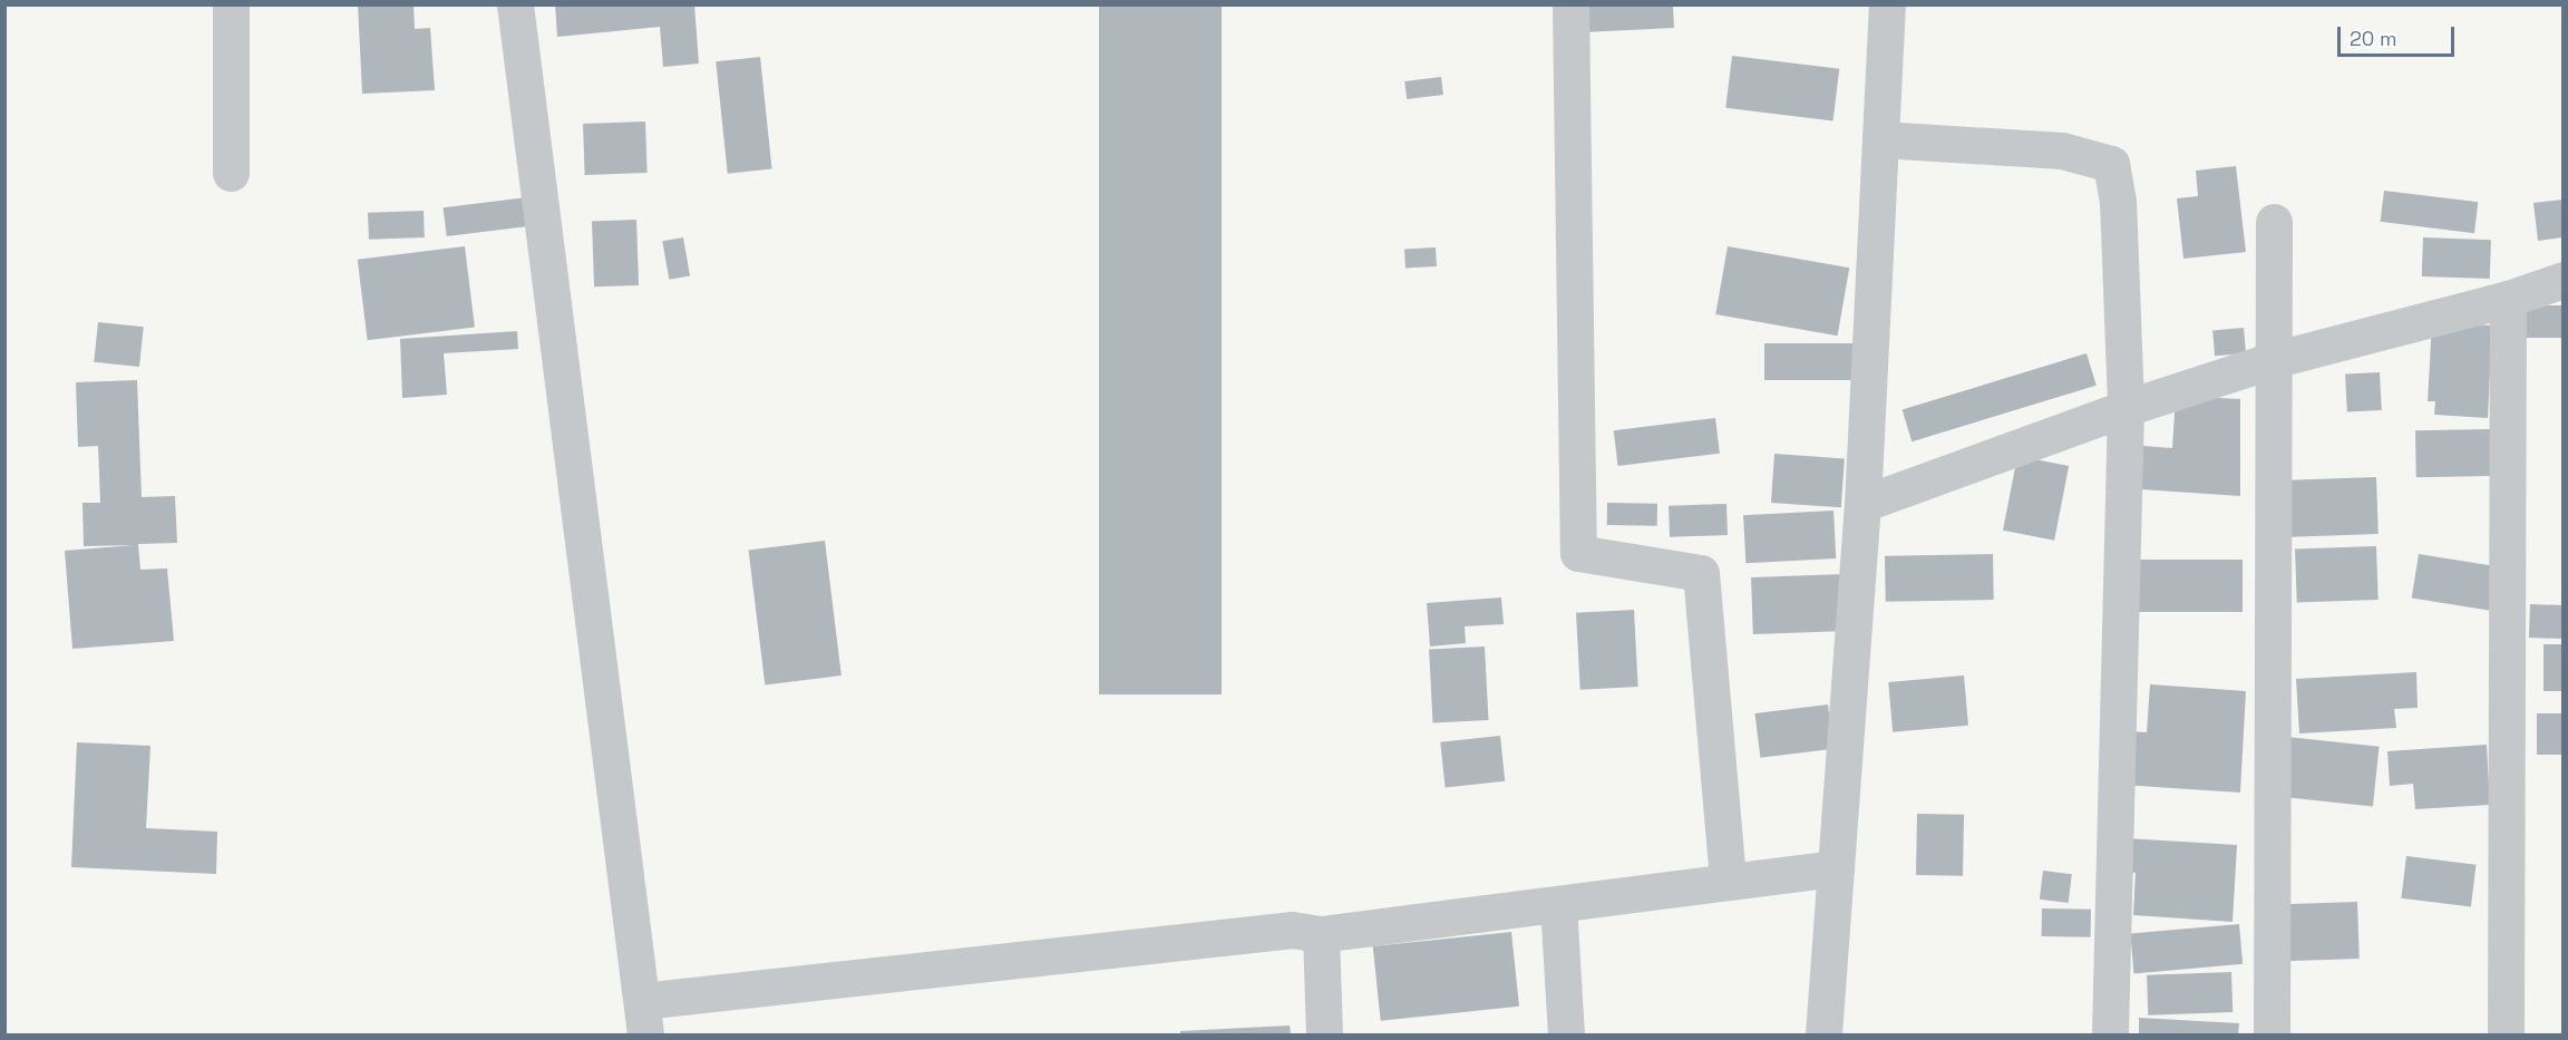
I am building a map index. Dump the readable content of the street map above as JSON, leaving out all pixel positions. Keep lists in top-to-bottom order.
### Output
{
  "scale_bar": "20 m"
}
